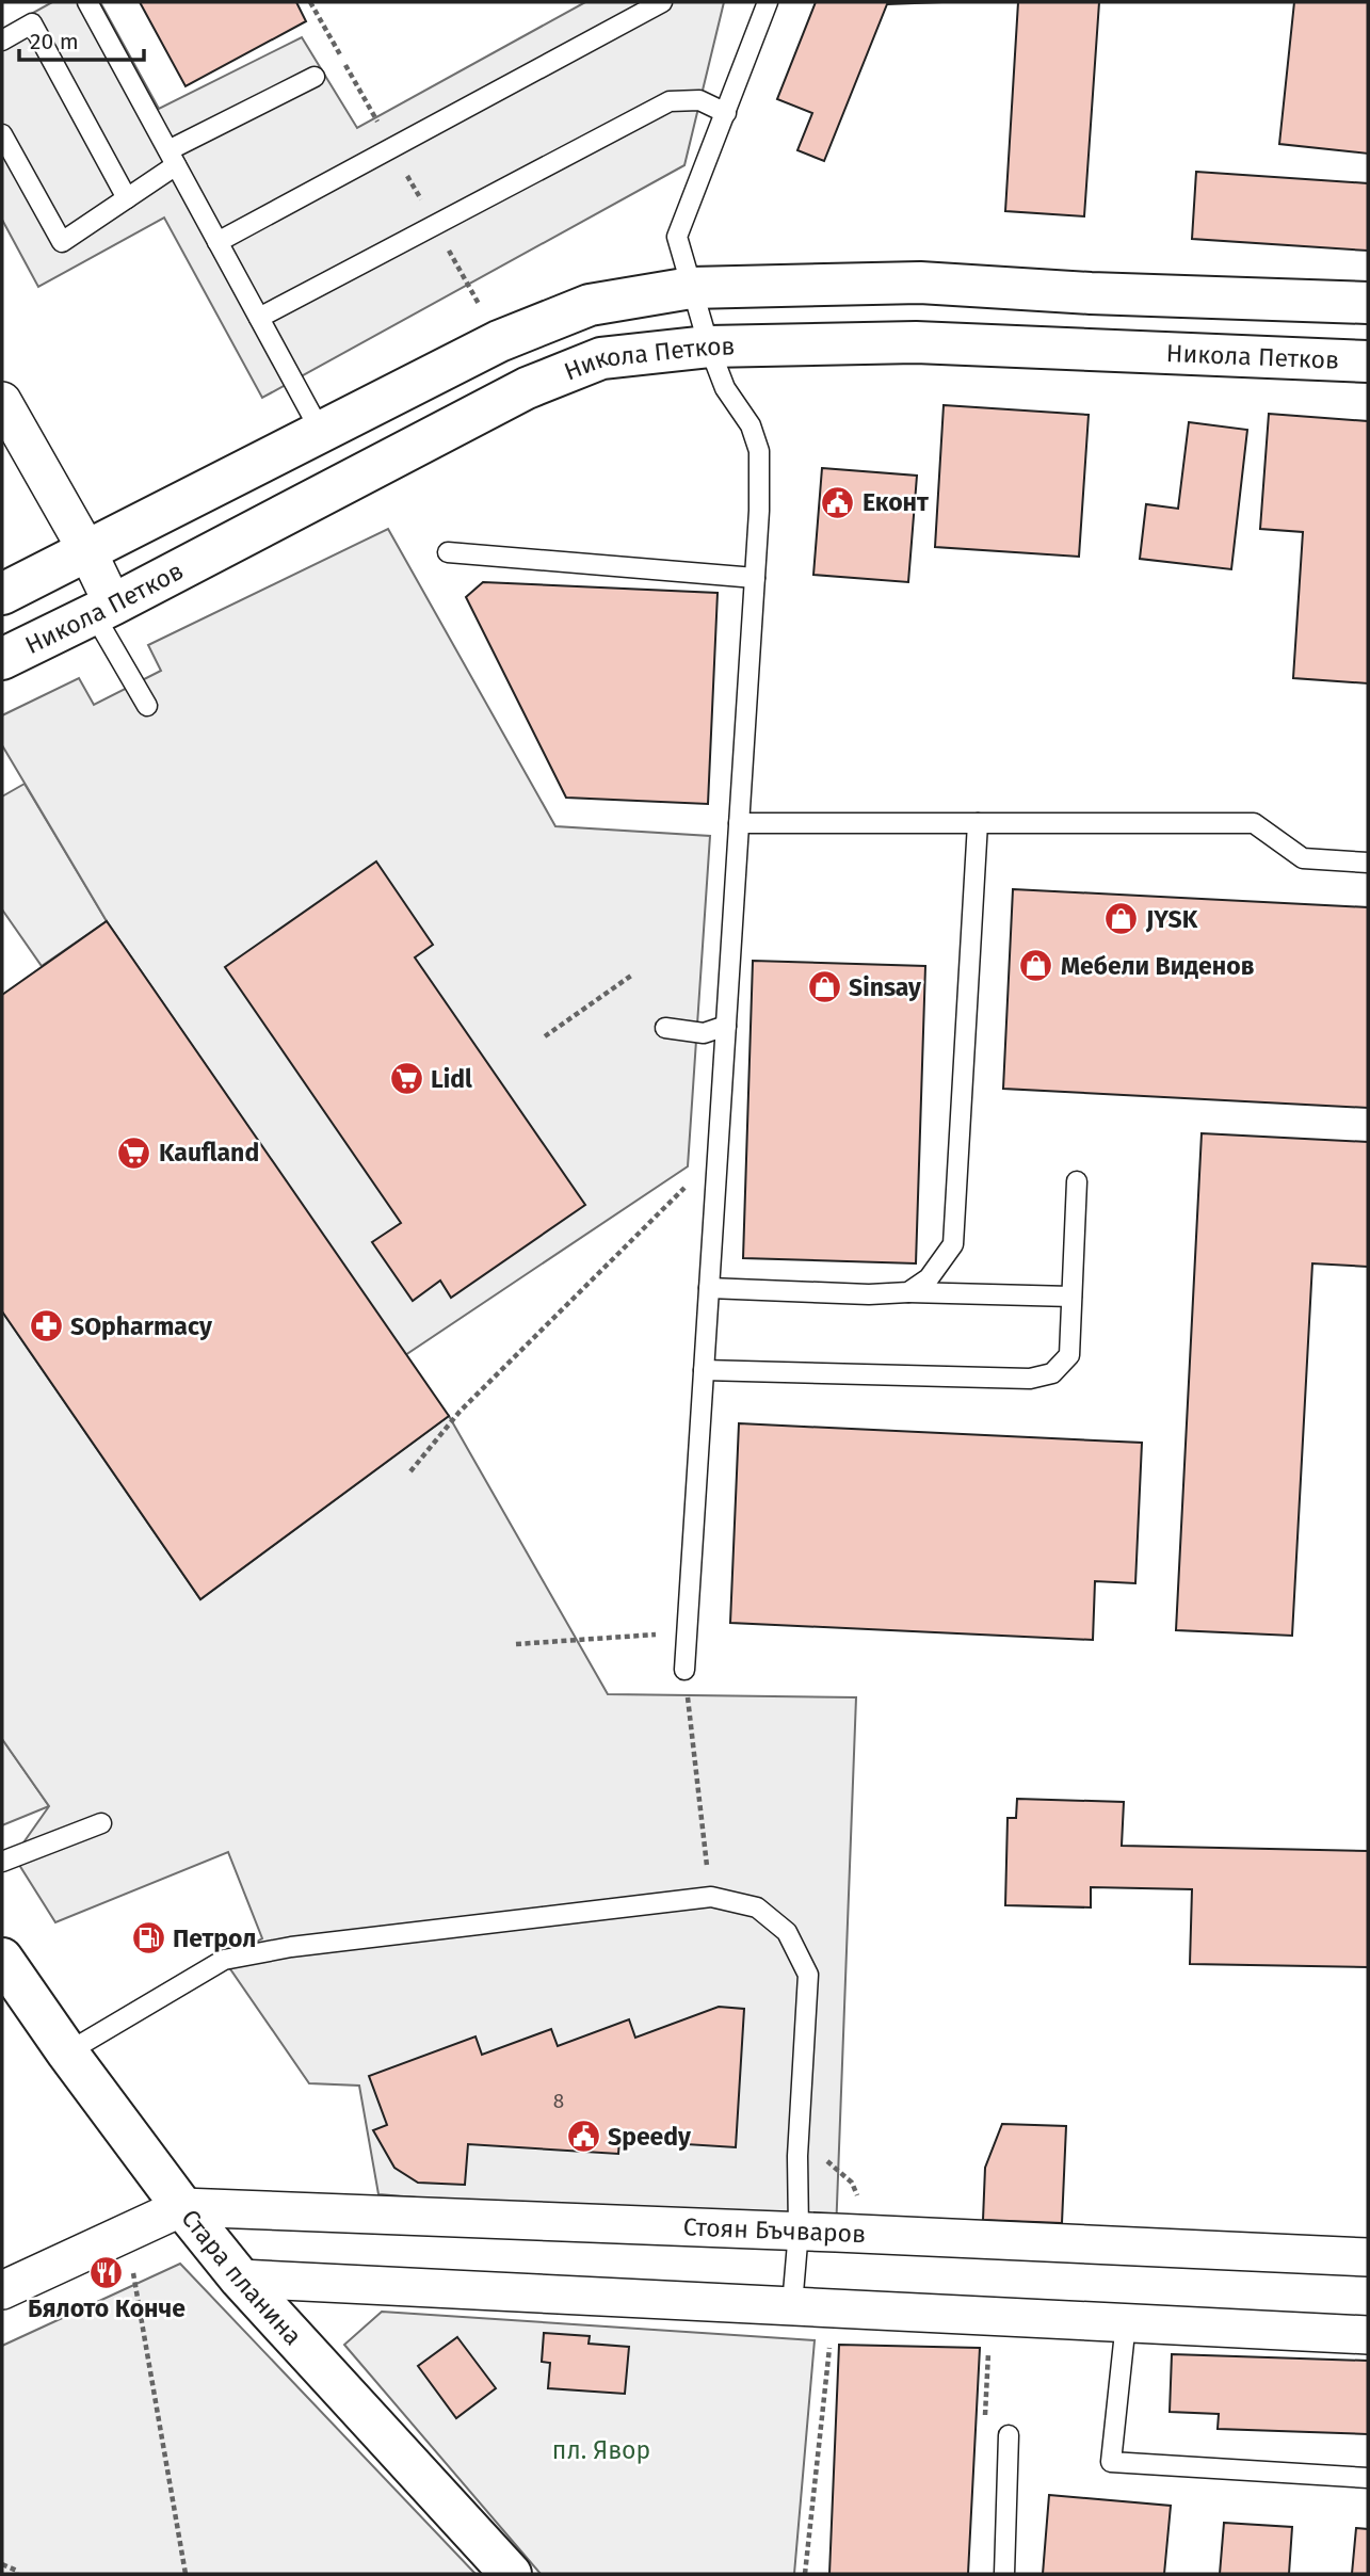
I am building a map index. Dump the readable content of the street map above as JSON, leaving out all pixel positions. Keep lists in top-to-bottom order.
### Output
{
  "streets": {
    "main road": ["Никола Петков", "Стара планина"],
    "street": ["Стоян Бъчваров"]
  },
  "crossings": [
    ["Стоян Бъчваров", "Стара планина"]
  ],
  "parks": ["пл. Явор"],
  "places": {
    "public building": ["Еконт", "Speedy"],
    "shop": ["JYSK", "Мебели Виденов", "Sinsay"],
    "supermarket": ["Lidl", "Kaufland"],
    "pharmacy": ["SOpharmacy"],
    "fuel station": ["Петрол"],
    "restaurant": ["Бялото Конче"]
  },
  "house_numbers": ["8"],
  "scale_bar": "20 m"
}
